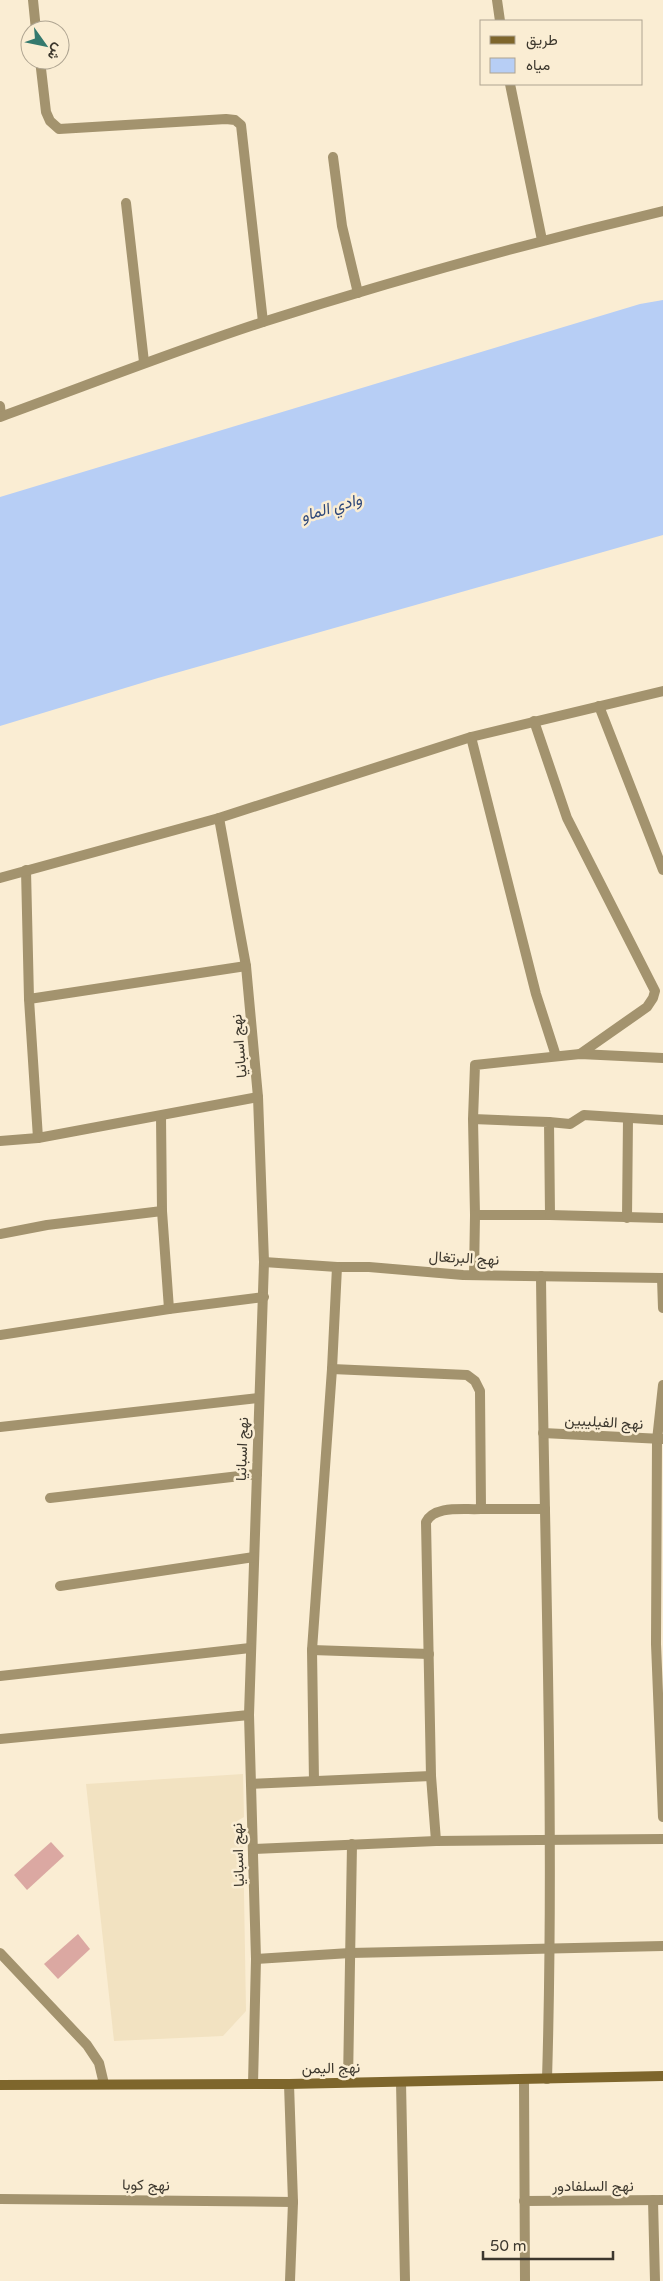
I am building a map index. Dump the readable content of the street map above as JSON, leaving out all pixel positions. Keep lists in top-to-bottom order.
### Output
{
  "streets": {
    "main road": ["نهج اليمن"],
    "street": [
      "نهج اسبانيا",
      "نهج البرتغال",
      "نهج الفيليبين",
      "نهج كوبا",
      "نهج السلفادور"
    ]
  },
  "crossings": [
    ["نهج اسبانيا", "نهج البرتغال"],
    ["نهج اسبانيا", "نهج اليمن"]
  ],
  "water": ["وادي الماو"],
  "legend": ["طريق", "مياه"],
  "scale_bar": "50 m",
  "north": "bottom right"
}
